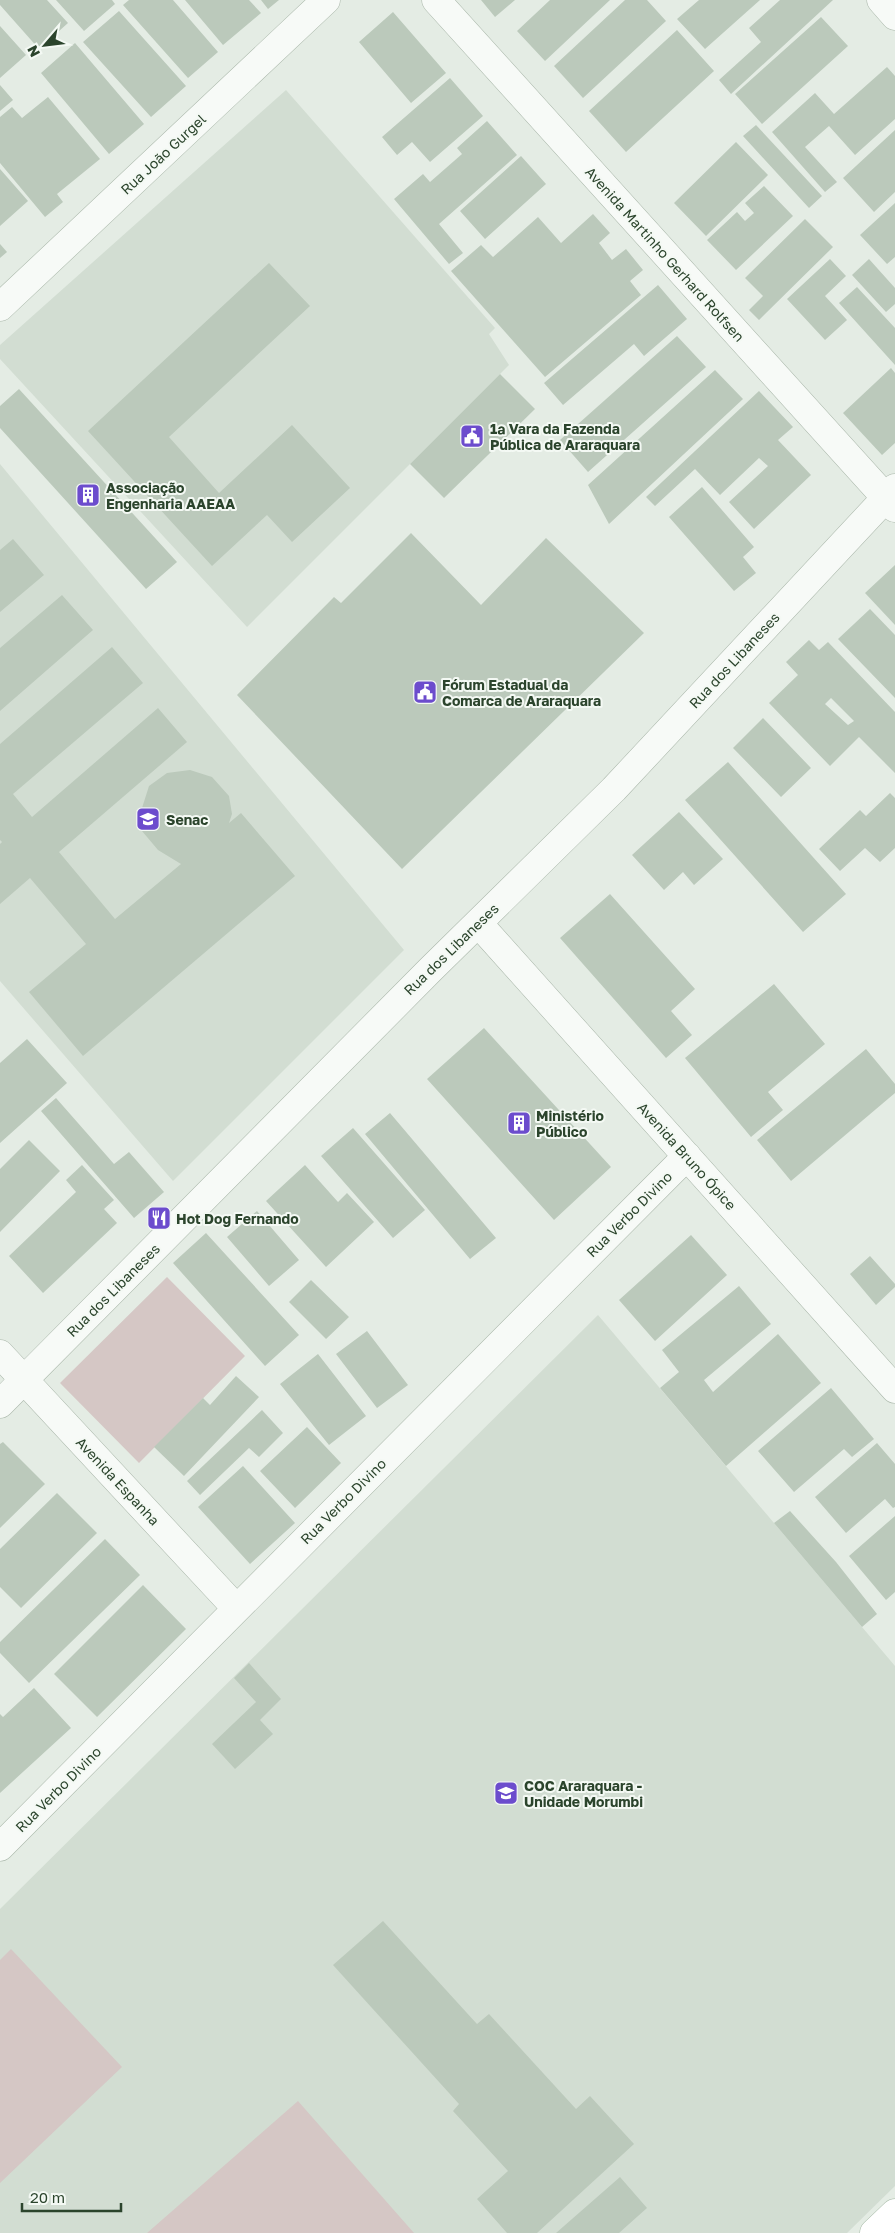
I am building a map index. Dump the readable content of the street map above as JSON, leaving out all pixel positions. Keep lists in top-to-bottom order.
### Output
{
  "streets": {
    "street": [
      "Rua João Gurgel",
      "Avenida Martinho Gerhard Rolfsen",
      "Rua dos Libaneses",
      "Avenida Bruno Ópice",
      "Rua Verbo Divino",
      "Avenida Espanha"
    ]
  },
  "crossings": [
    ["Avenida Martinho Gerhard Rolfsen", "Rua dos Libaneses"],
    ["Rua dos Libaneses", "Avenida Bruno Ópice"],
    ["Rua dos Libaneses", "Avenida Espanha"],
    ["Avenida Bruno Ópice", "Rua Verbo Divino"],
    ["Rua Verbo Divino", "Avenida Espanha"]
  ],
  "places": {
    "public building": ["1ª Vara da Fazenda Pública de Araraquara", "Fórum Estadual da Comarca de Araraquara"],
    "building": ["Associação Engenharia AAEAA", "Ministério Público"],
    "school or university": ["Senac", "COC Araraquara - Unidade Morumbi"],
    "restaurant": ["Hot Dog Fernando"]
  },
  "scale_bar": "20 m",
  "north": "bottom left"
}
